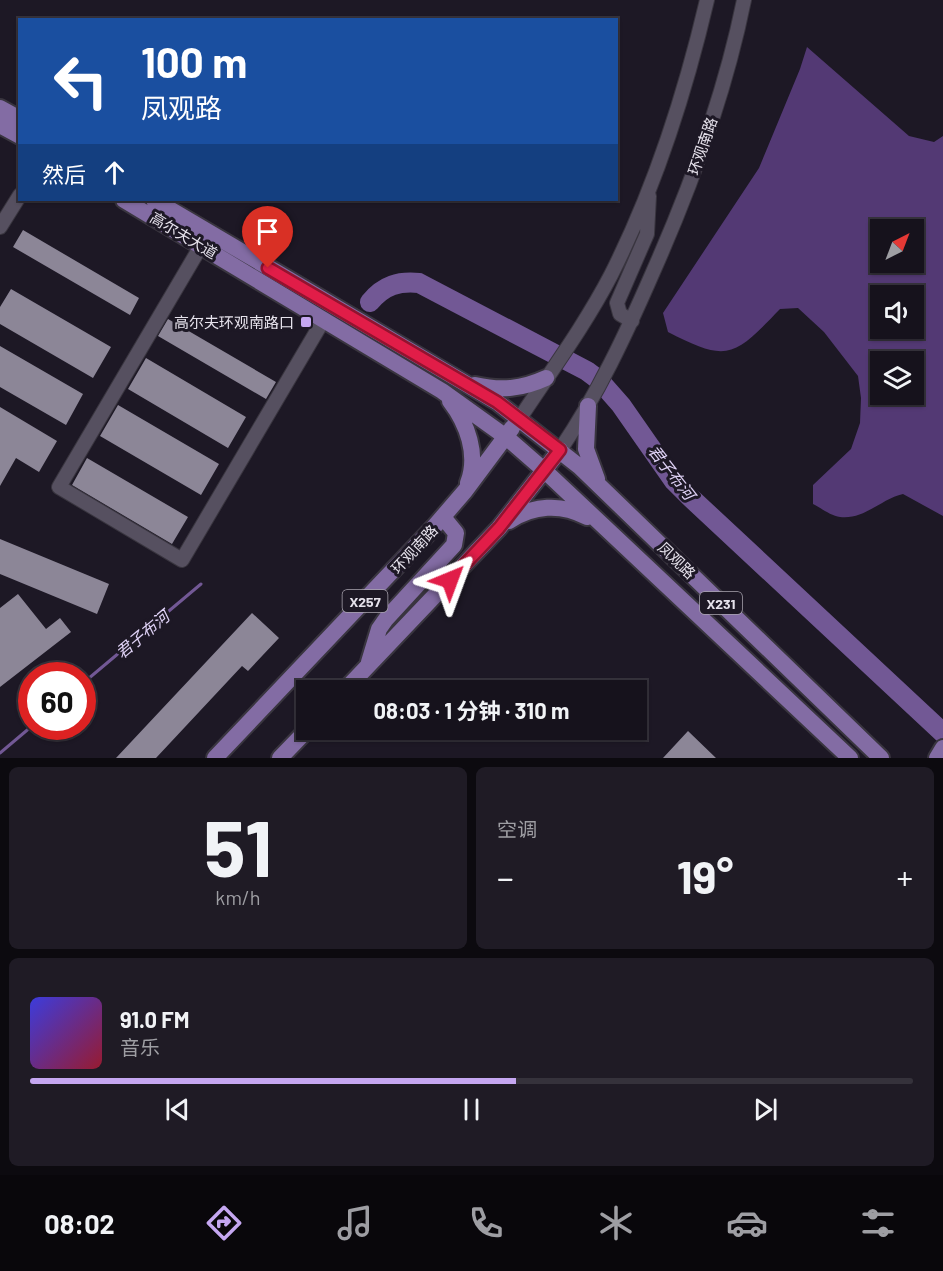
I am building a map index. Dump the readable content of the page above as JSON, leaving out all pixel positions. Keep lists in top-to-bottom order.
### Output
{
  "streets": {
    "main road": [
      "环观南路",
      "高尔夫大道",
      "凤观路",
      "X257",
      "X231"
    ]
  },
  "crossings": [
    ["环观南路", "凤观路"],
    ["环观南路", "X231"],
    ["高尔夫大道", "X231"],
    ["凤观路", "X231"]
  ],
  "water": ["君子布河"],
  "places": {
    "transit": ["高尔夫环观南路口"]
  },
  "north": "top right",
  "page": {
    "turn": ["100 m", "凤观路"],
    "then": "然后",
    "limit": "60",
    "trip": "08:03 · 1 分钟 · 310 m",
    "tile": [
      ["51", "km/h"],
      "空调"
    ],
    "heat": ["−", "19°", "+"],
    "song": ["91.0 FM", "音乐"],
    "tabs": "08:02"
  }
}
